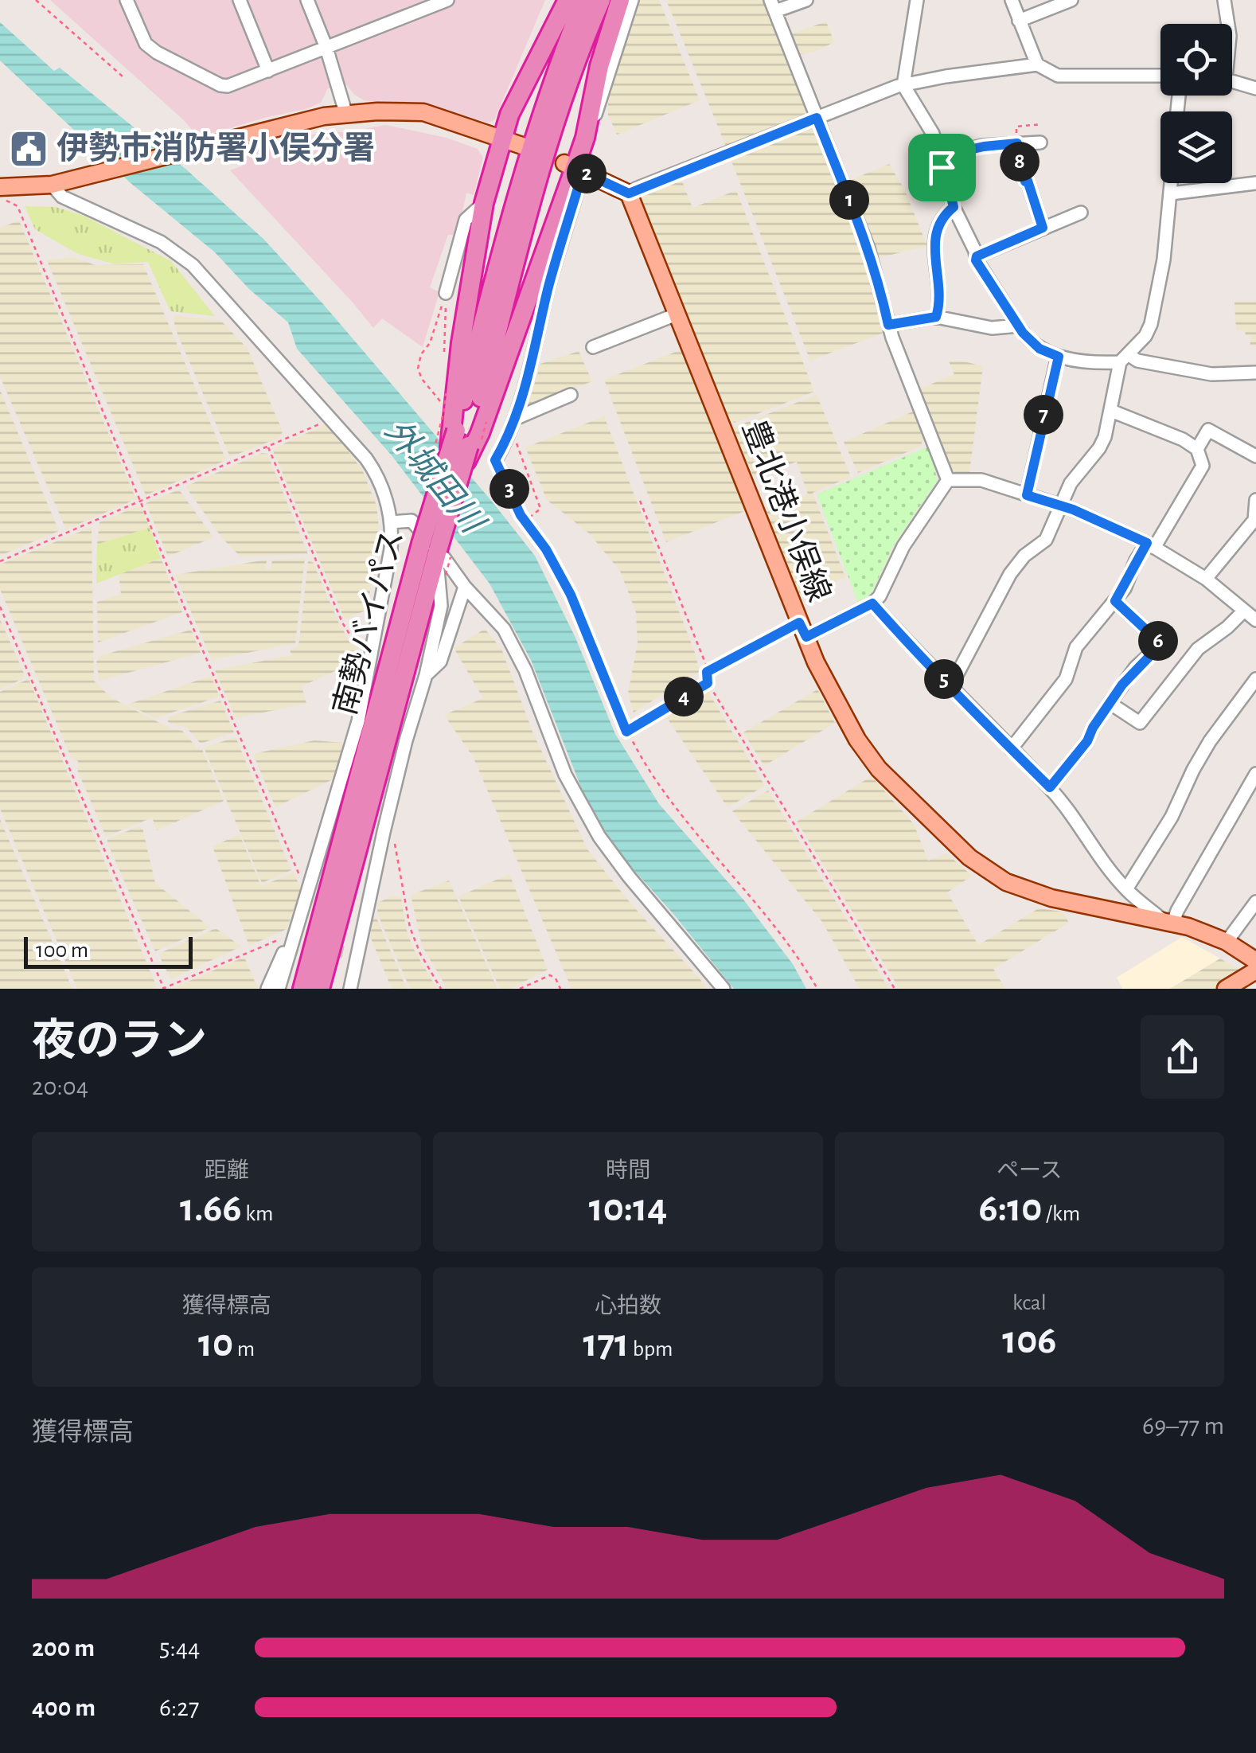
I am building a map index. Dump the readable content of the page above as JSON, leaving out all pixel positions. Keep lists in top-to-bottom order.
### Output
{
  "streets": {
    "highway": ["南勢バイパス"],
    "main road": ["豊北港小俣線"]
  },
  "water": ["外城田川"],
  "places": {
    "public building": ["伊勢市消防署小俣分署"]
  },
  "scale_bar": "100 m",
  "page": {
    "pins": [
      "8",
      "2",
      "1",
      "7",
      "3",
      "6",
      "5",
      "4"
    ],
    "scale": "100 m",
    "heading": ["夜のラン", "20:04"],
    "stats": [
      ["距離", "1.66 km"],
      ["時間", "10:14"],
      ["ペース", "6:10 /km"],
      ["獲得標高", "10 m"],
      ["心拍数", "171 bpm"],
      ["kcal", "106"]
    ],
    "chart": ["獲得標高", "69–77 m"],
    "list": [
      {
        "name": "200 m",
        "note": "5:44"
      },
      {
        "name": "400 m",
        "note": "6:27"
      }
    ]
  }
}
